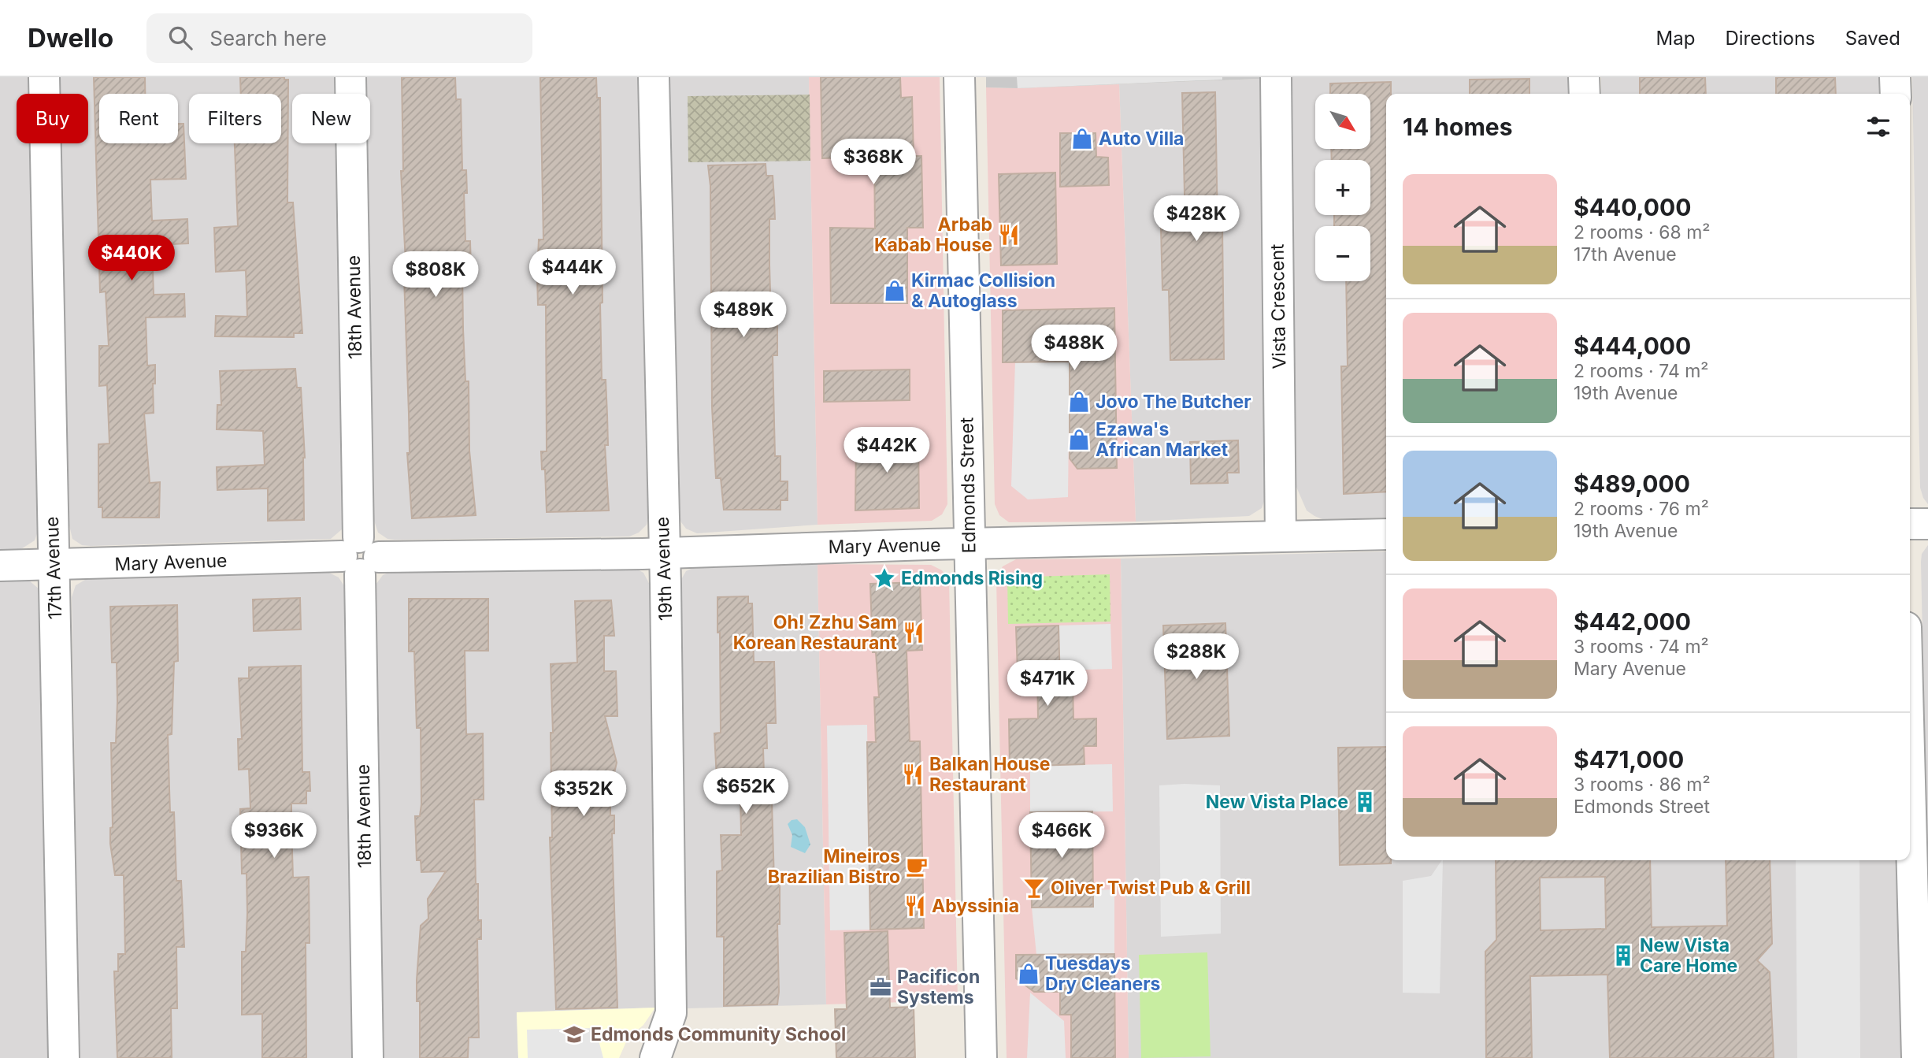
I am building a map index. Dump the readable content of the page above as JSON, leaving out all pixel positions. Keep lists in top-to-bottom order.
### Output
{
  "streets": {
    "street": [
      "Vista Crescent",
      "18th Avenue",
      "Edmonds Street",
      "Mary Avenue",
      "17th Avenue",
      "19th Avenue"
    ]
  },
  "crossings": [
    ["Vista Crescent", "Mary Avenue"],
    ["18th Avenue", "Mary Avenue"],
    ["Edmonds Street", "Mary Avenue"],
    ["Mary Avenue", "17th Avenue"],
    ["Mary Avenue", "19th Avenue"]
  ],
  "places": {
    "shop": [
      "Auto Villa",
      "Kirmac Collision & Autoglass",
      "Jovo The Butcher",
      "Ezawa's African Market",
      "Tuesdays Dry Cleaners"
    ],
    "restaurant": [
      "Arbab Kabab House",
      "Oh! Zzhu Sam Korean Restaurant",
      "Balkan House Restaurant",
      "Abyssinia"
    ],
    "place": ["Edmonds Rising"],
    "building": ["New Vista Place", "New Vista Care Home"],
    "cafe": ["Mineiros Brazilian Bistro"],
    "bar": ["Oliver Twist Pub & Grill"],
    "office": ["Pacificon Systems"],
    "school or university": ["Edmonds Community School"]
  },
  "north": "bottom right",
  "page": {
    "header": "Dwello",
    "search": "Search here",
    "nav": ["Map", "Directions", "Saved"],
    "map_buttons": ["+", "−"],
    "chip": [
      "Buy",
      "Rent",
      "Filters",
      "New"
    ],
    "heading": "14 homes",
    "price": [
      "$368K",
      "$428K",
      "$440K",
      "$444K",
      "$808K",
      "$489K",
      "$488K",
      "$442K",
      "$288K",
      "$471K",
      "$652K",
      "$352K",
      "$936K",
      "$466K"
    ],
    "list": [
      {
        "name": "$440,000",
        "note": "2 rooms · 68 m² · 17th Avenue"
      },
      {
        "name": "$444,000",
        "note": "2 rooms · 74 m² · 19th Avenue"
      },
      {
        "name": "$489,000",
        "note": "2 rooms · 76 m² · 19th Avenue"
      },
      {
        "name": "$442,000",
        "note": "3 rooms · 74 m² · Mary Avenue"
      },
      {
        "name": "$471,000",
        "note": "3 rooms · 86 m² · Edmonds Street"
      }
    ]
  }
}
